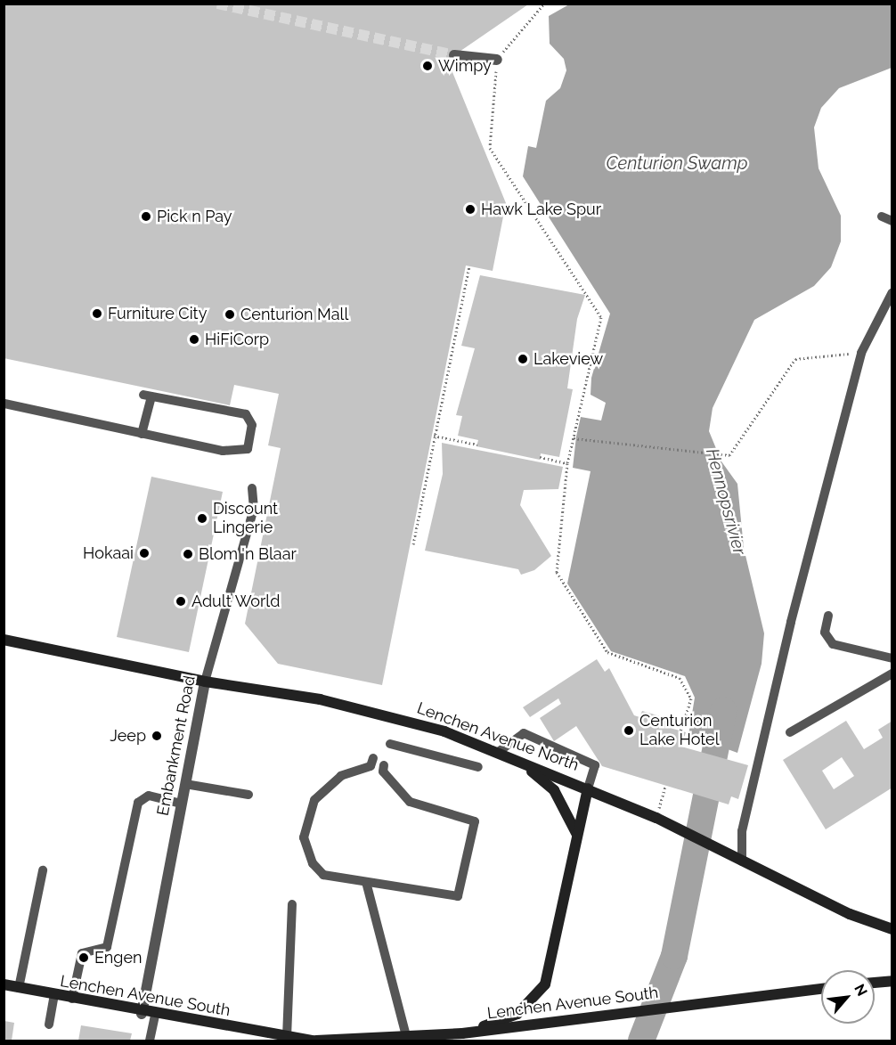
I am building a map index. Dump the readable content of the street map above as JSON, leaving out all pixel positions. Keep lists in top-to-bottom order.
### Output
{
  "streets": {
    "main road": ["Lenchen Avenue North", "Lenchen Avenue South"],
    "street": ["Embankment Road"]
  },
  "crossings": [
    ["Lenchen Avenue North", "Embankment Road"],
    ["Embankment Road", "Lenchen Avenue South"]
  ],
  "water": ["Centurion Swamp", "Hennopsrivier"],
  "places": [
    "Wimpy",
    "Hawk Lake Spur",
    "Pick n Pay",
    "Furniture City",
    "Centurion Mall",
    "HiFiCorp",
    "Lakeview",
    "Discount Lingerie",
    "Hokaai",
    "Blom 'n Blaar",
    "Adult World",
    "Centurion Lake Hotel",
    "Jeep",
    "Engen"
  ],
  "north": "top right"
}
